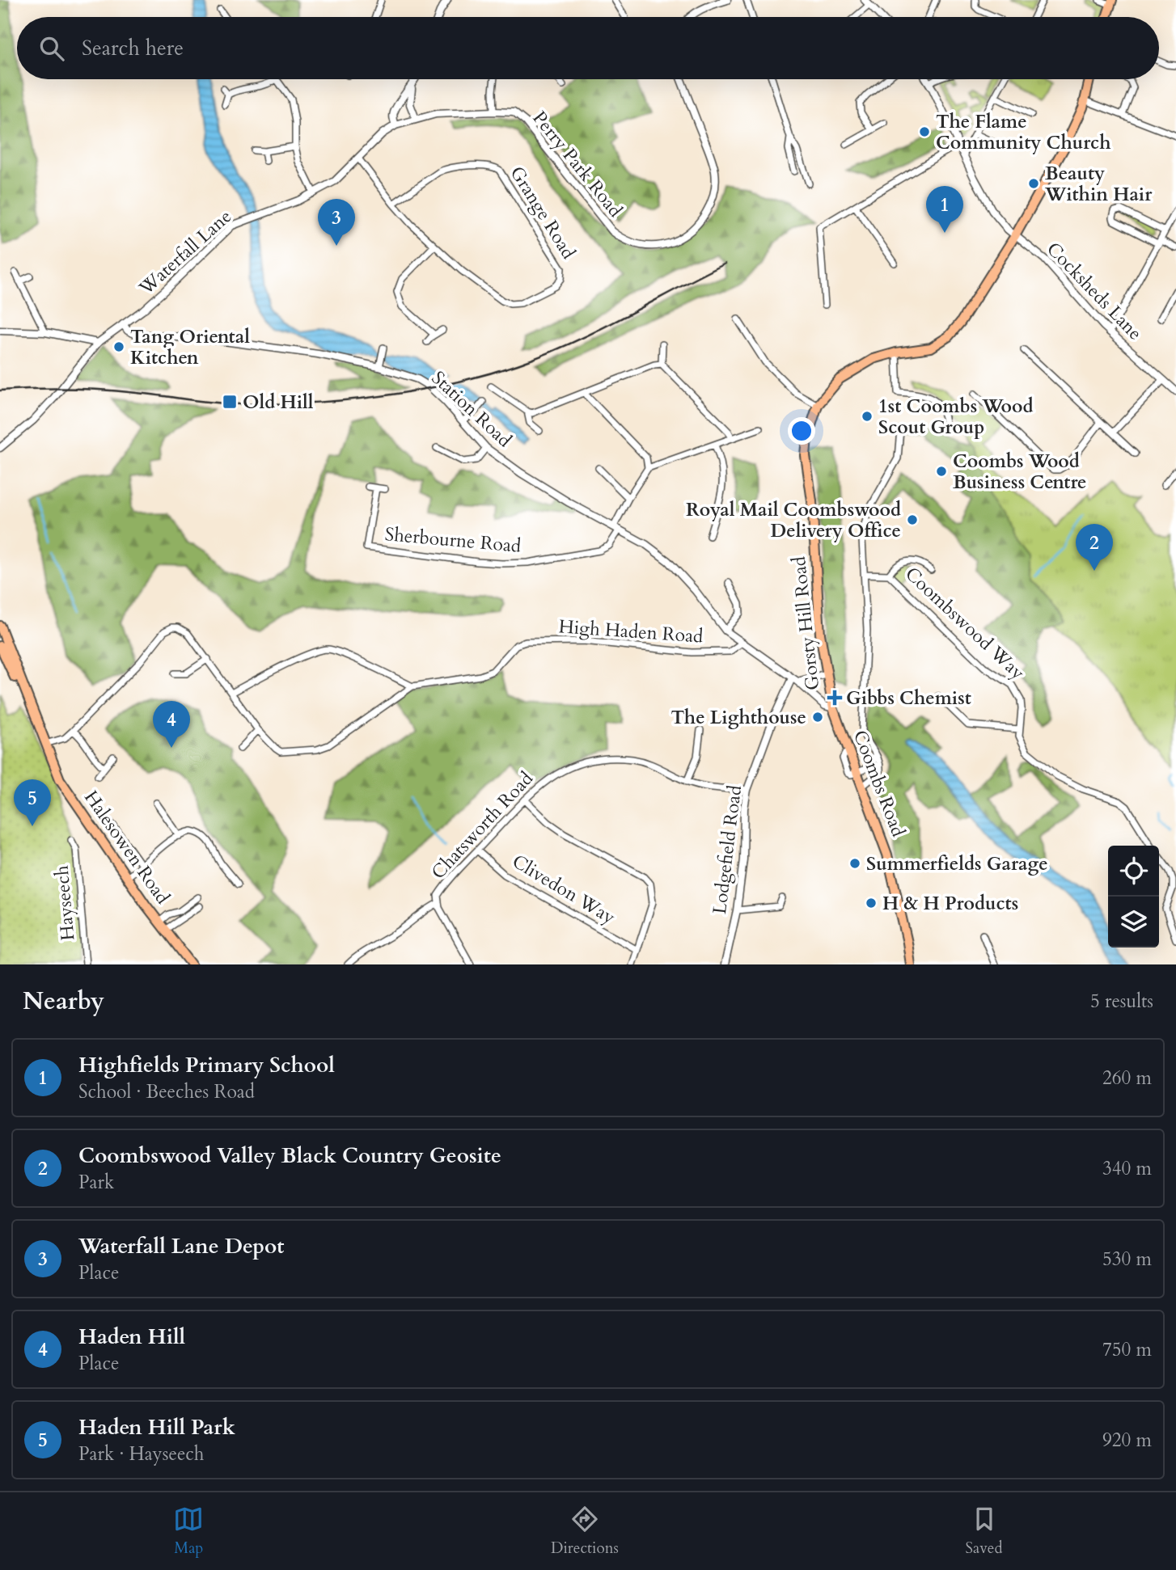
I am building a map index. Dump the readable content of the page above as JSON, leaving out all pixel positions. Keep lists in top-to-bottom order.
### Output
{
  "streets": {
    "main road": ["Gorsty Hill Road", "Coombs Road", "Halesowen Road"],
    "street": [
      "Perry Park Road",
      "Grange Road",
      "Waterfall Lane",
      "Cocksheds Lane",
      "Station Road",
      "Sherbourne Road",
      "Coombswood Way",
      "High Haden Road",
      "Chatsworth Road",
      "Lodgefield Road",
      "Clivedon Way",
      "Hayseech"
    ]
  },
  "crossings": [
    ["Perry Park Road", "Waterfall Lane"],
    ["Grange Road", "Waterfall Lane"],
    ["Waterfall Lane", "Station Road"],
    ["Cocksheds Lane", "Gorsty Hill Road"],
    ["Station Road", "Sherbourne Road"],
    ["Station Road", "High Haden Road"],
    ["Station Road", "Lodgefield Road"],
    ["Gorsty Hill Road", "Coombs Road"],
    ["High Haden Road", "Halesowen Road"],
    ["Chatsworth Road", "Lodgefield Road"],
    ["Chatsworth Road", "Clivedon Way"]
  ],
  "places": {
    "other": [
      "The Flame Community Church",
      "Beauty Within Hair",
      "Tang Oriental Kitchen",
      "1st Coombs Wood Scout Group",
      "Coombs Wood Business Centre",
      "Royal Mail Coombswood Delivery Office",
      "The Lighthouse",
      "Summerfields Garage",
      "H & H Products"
    ],
    "transit": ["Old Hill"],
    "health": ["Gibbs Chemist"]
  },
  "page": {
    "search": "Search here",
    "pins": [
      "1",
      "3",
      "2",
      "4",
      "5"
    ],
    "heading": ["Nearby", "5 results"],
    "list": [
      {
        "mark": "1",
        "name": "Highfields Primary School",
        "note": "School · Beeches Road",
        "value": "260 m"
      },
      {
        "mark": "2",
        "name": "Coombswood Valley Black Country Geosite",
        "note": "Park",
        "value": "340 m"
      },
      {
        "mark": "3",
        "name": "Waterfall Lane Depot",
        "note": "Place",
        "value": "530 m"
      },
      {
        "mark": "4",
        "name": "Haden Hill",
        "note": "Place",
        "value": "750 m"
      },
      {
        "mark": "5",
        "name": "Haden Hill Park",
        "note": "Park · Hayseech",
        "value": "920 m"
      }
    ],
    "nav": ["Map", "Directions", "Saved"]
  }
}
